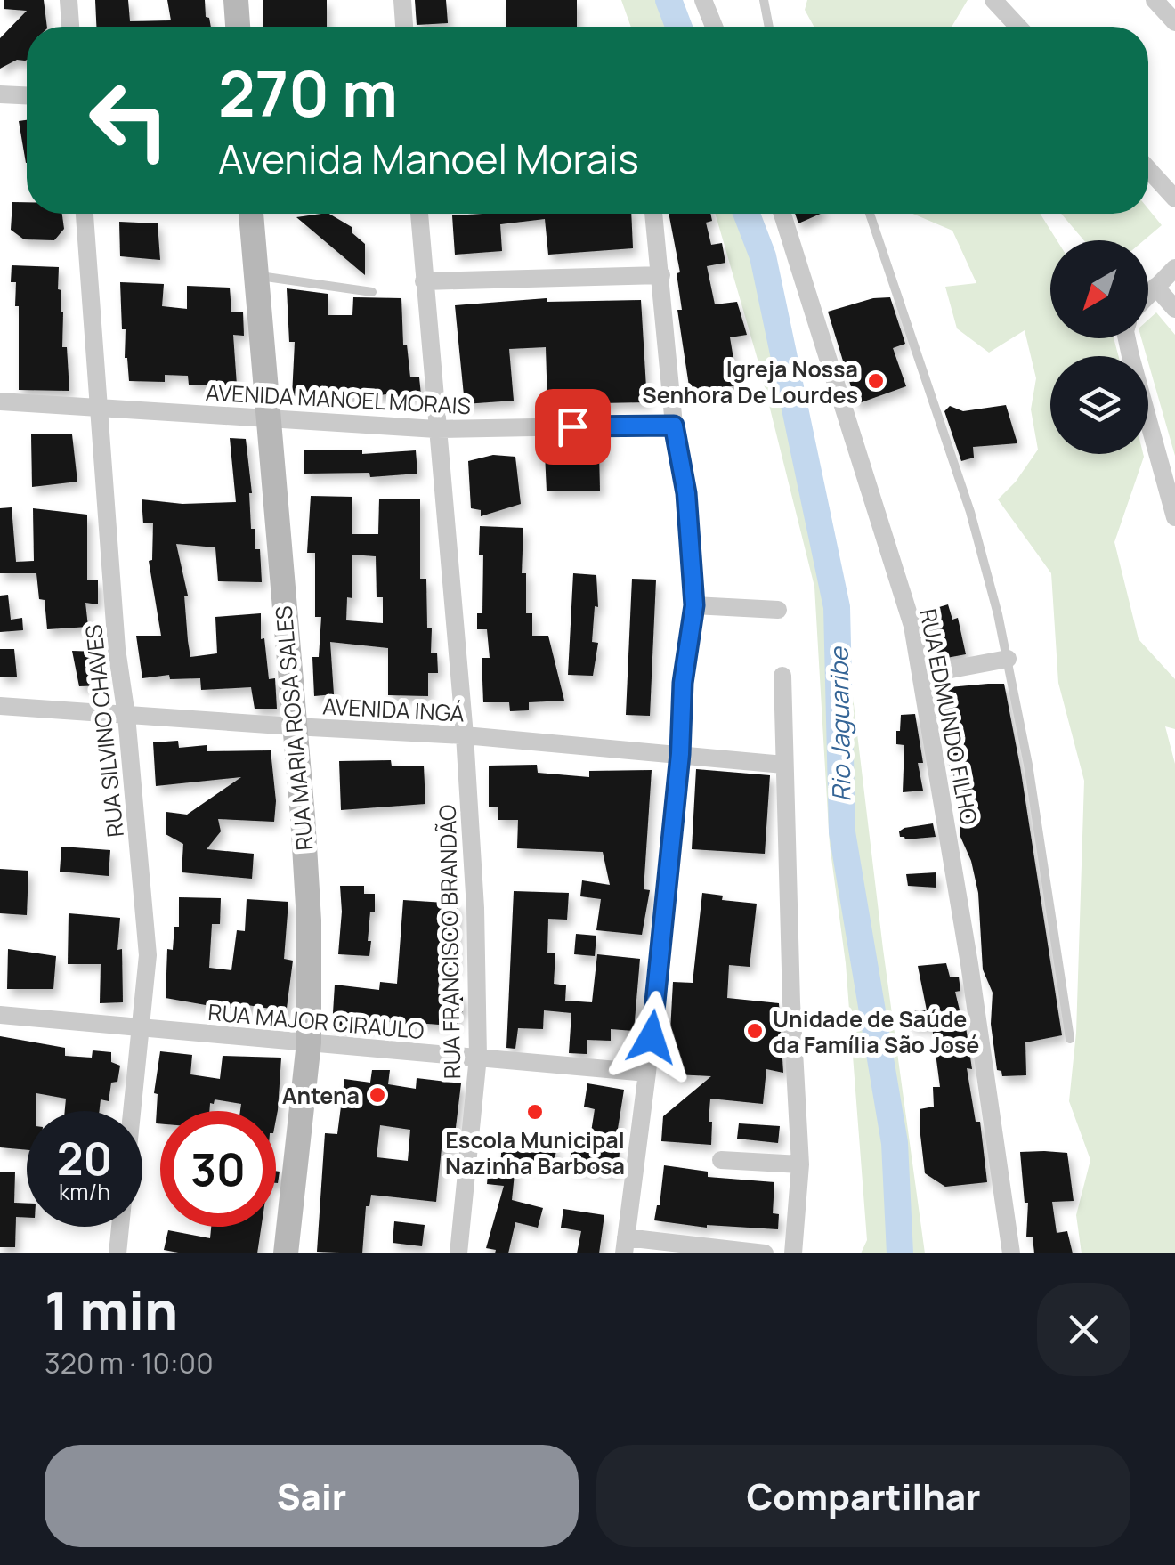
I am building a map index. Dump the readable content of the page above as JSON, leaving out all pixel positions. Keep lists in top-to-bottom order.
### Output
{
  "streets": {
    "main road": ["RUA MARIA ROSA SALES"],
    "street": [
      "AVENIDA MANOEL MORAIS",
      "AVENIDA INGÁ",
      "RUA EDMUNDO FILHO",
      "RUA SILVINO CHAVES",
      "RUA FRANCISCO BRANDÃO",
      "RUA MAJOR CIRAULO"
    ]
  },
  "crossings": [
    ["AVENIDA MANOEL MORAIS", "RUA MARIA ROSA SALES"],
    ["AVENIDA MANOEL MORAIS", "RUA SILVINO CHAVES"],
    ["AVENIDA MANOEL MORAIS", "RUA FRANCISCO BRANDÃO"],
    ["AVENIDA INGÁ", "RUA MARIA ROSA SALES"],
    ["AVENIDA INGÁ", "RUA SILVINO CHAVES"],
    ["AVENIDA INGÁ", "RUA FRANCISCO BRANDÃO"],
    ["RUA MARIA ROSA SALES", "RUA MAJOR CIRAULO"],
    ["RUA SILVINO CHAVES", "RUA MAJOR CIRAULO"],
    ["RUA FRANCISCO BRANDÃO", "RUA MAJOR CIRAULO"]
  ],
  "water": ["Rio Jaguaribe"],
  "places": [
    "Igreja Nossa Senhora De Lourdes",
    "Unidade de Saúde da Família São José",
    "Antena",
    "Escola Municipal Nazinha Barbosa"
  ],
  "north": "bottom left",
  "page": {
    "turn": ["270 m", "Avenida Manoel Morais"],
    "speed": "20 km/h",
    "limit": "30",
    "heading": ["1 min", "320 m · 10:00"],
    "buttons": ["Sair", "Compartilhar"]
  }
}
